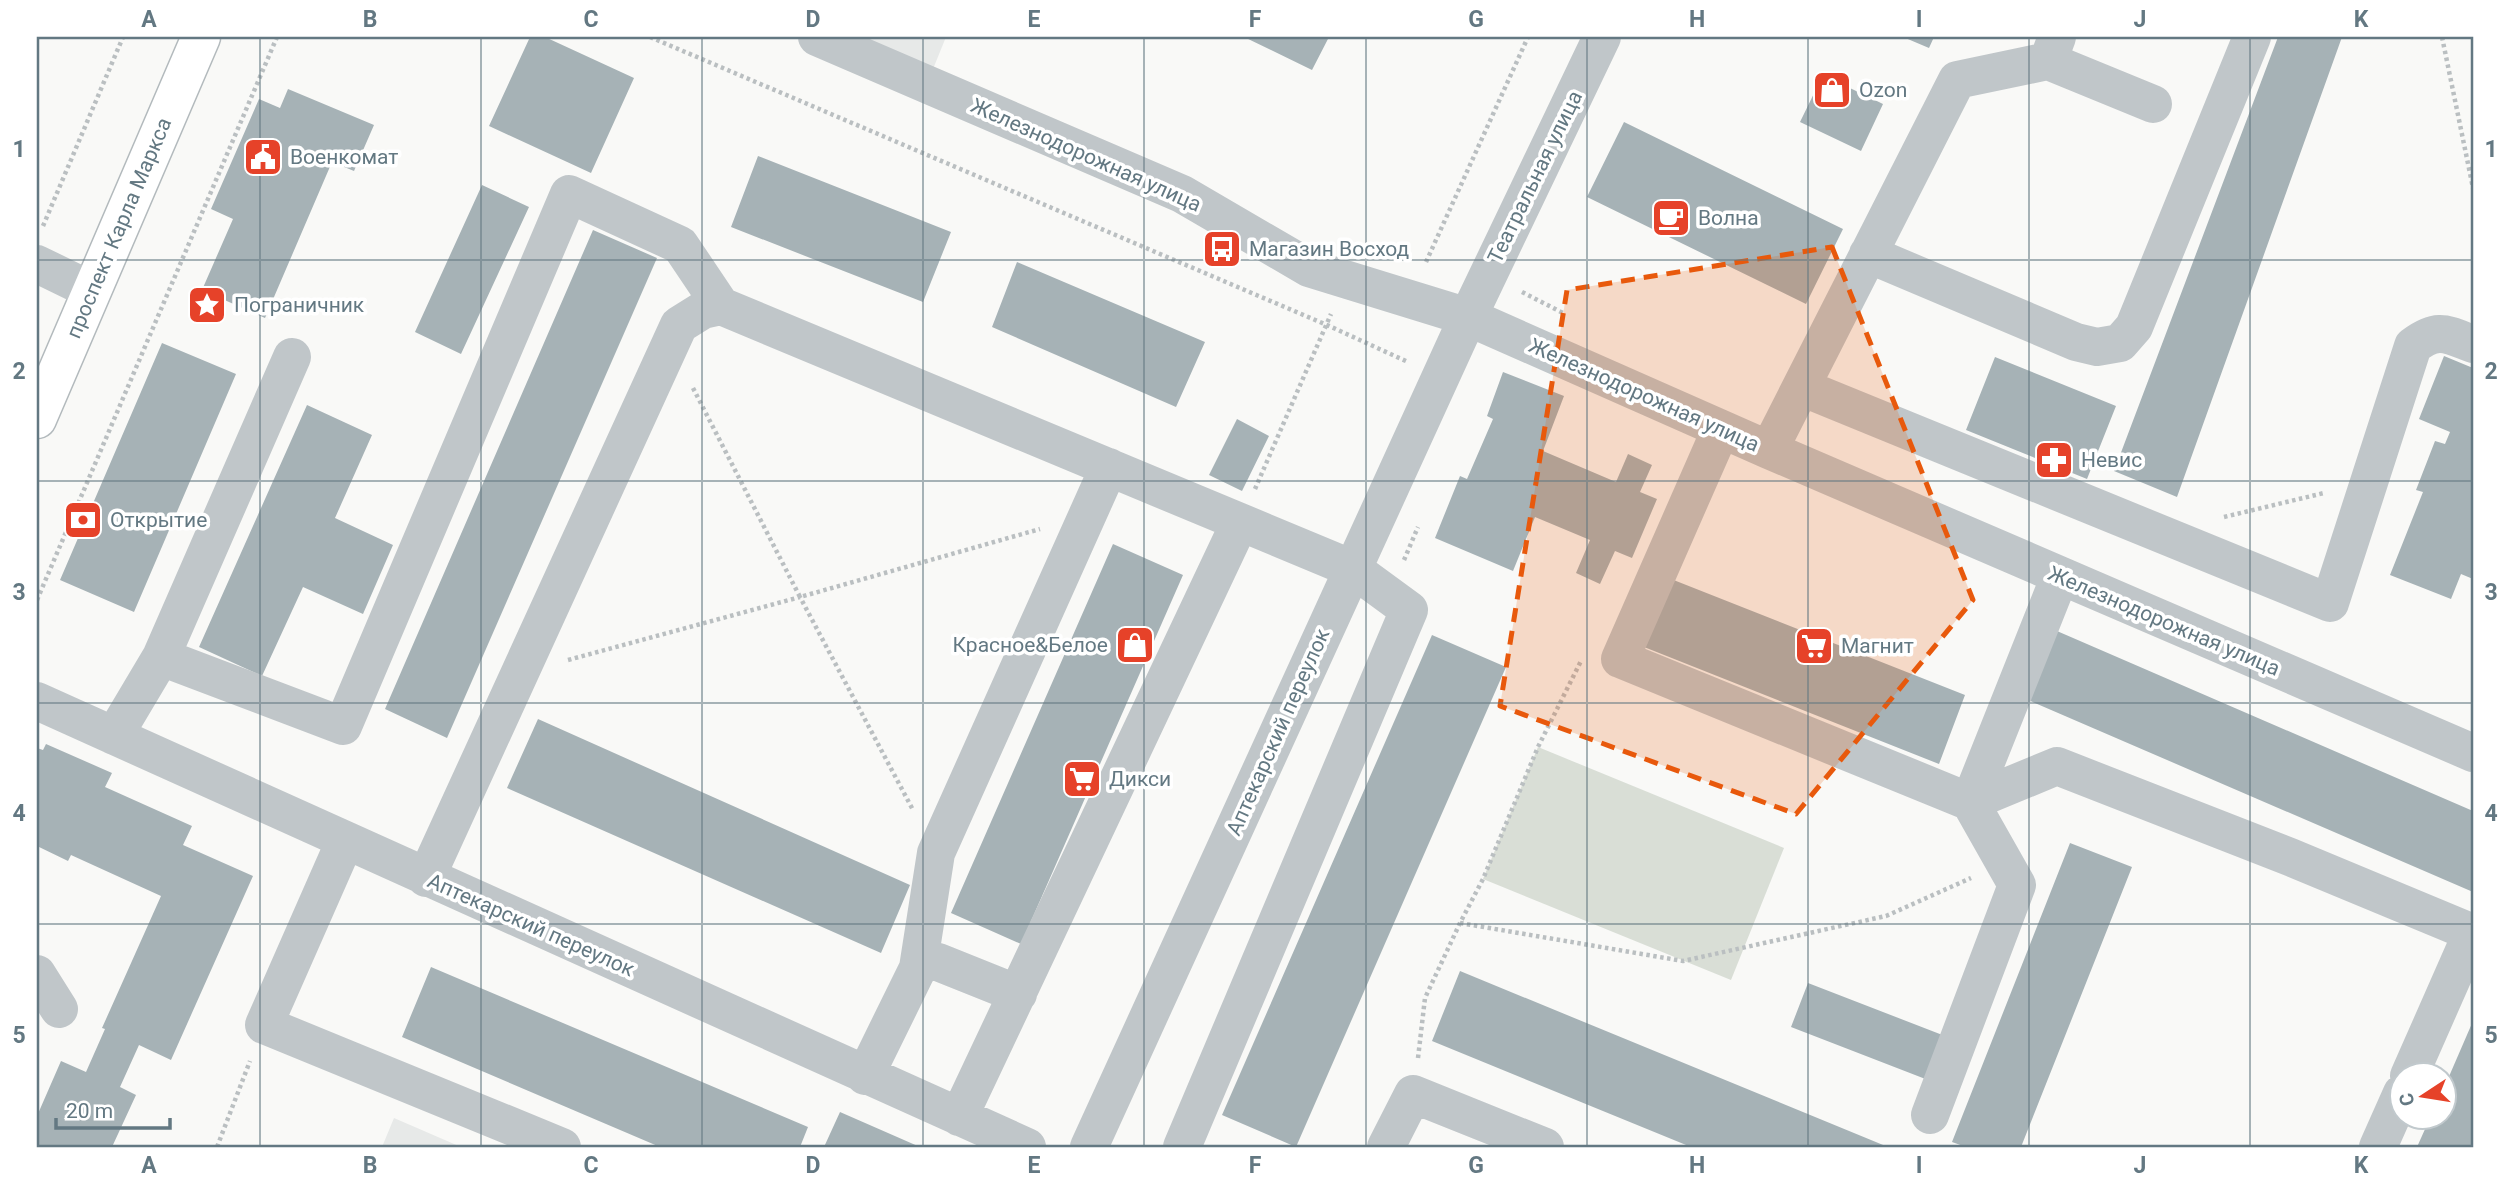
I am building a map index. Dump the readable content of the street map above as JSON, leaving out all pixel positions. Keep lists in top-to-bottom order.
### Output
{
  "streets": {
    "main road": ["проспект Карла Маркса"],
    "street": ["Железнодорожная улица", "Театральная улица", "Аптекарский переулок"]
  },
  "crossings": [
    ["Железнодорожная улица", "Театральная улица"],
    ["Железнодорожная улица", "Аптекарский переулок"],
    ["Театральная улица", "Аптекарский переулок"]
  ],
  "places": {
    "shop": ["Ozon", "Красное&Белое"],
    "public building": ["Военкомат"],
    "cafe": ["Волна"],
    "bus stop": ["Магазин Восход"],
    "place": ["Пограничник"],
    "pharmacy": ["Невис"],
    "bank": ["Открытие"],
    "supermarket": ["Магнит", "Дикси"]
  },
  "scale_bar": "20 m",
  "north": "left",
  "grid": {
    "columns": [
      "A",
      "B",
      "C",
      "D",
      "E",
      "F",
      "G",
      "H",
      "I",
      "J",
      "K"
    ],
    "rows": [
      "1",
      "2",
      "3",
      "4",
      "5"
    ]
  }
}
